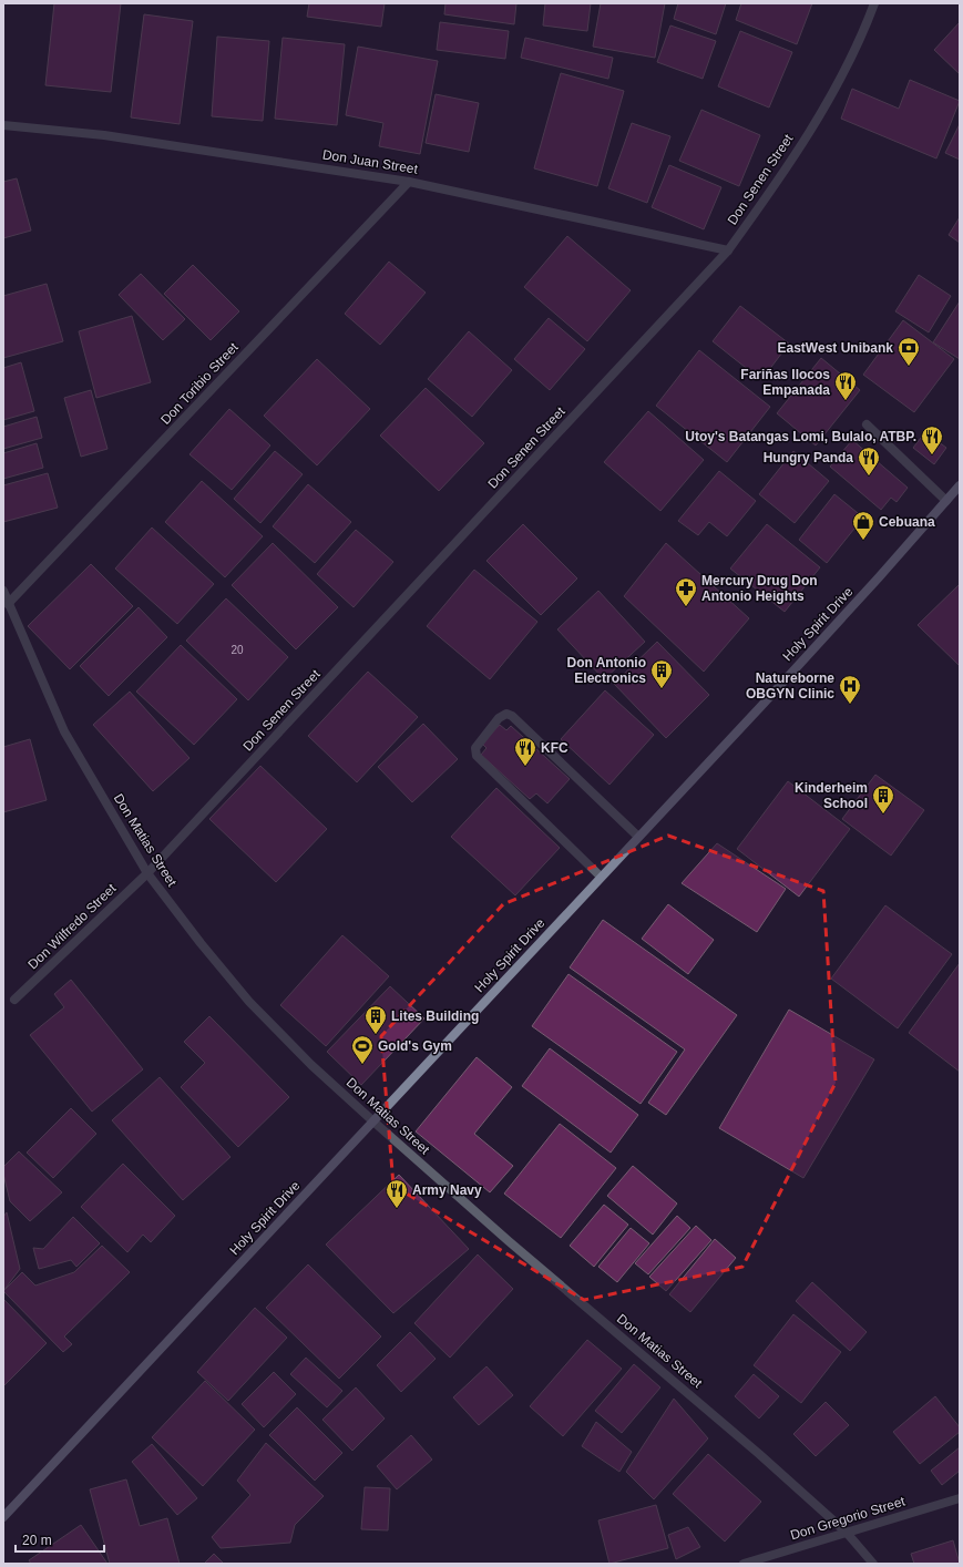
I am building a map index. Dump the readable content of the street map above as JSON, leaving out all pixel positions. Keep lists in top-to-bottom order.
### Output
{
  "streets": {
    "main road": ["Holy Spirit Drive"],
    "street": [
      "Don Juan Street",
      "Don Senen Street",
      "Don Toribio Street",
      "Don Matias Street",
      "Don Wilfredo Street",
      "Don Gregorio Street"
    ]
  },
  "crossings": [
    ["Don Juan Street", "Don Senen Street"],
    ["Don Juan Street", "Don Toribio Street"],
    ["Don Senen Street", "Don Matias Street"],
    ["Don Senen Street", "Don Wilfredo Street"],
    ["Don Toribio Street", "Don Matias Street"],
    ["Holy Spirit Drive", "Don Matias Street"],
    ["Don Matias Street", "Don Wilfredo Street"],
    ["Don Matias Street", "Don Gregorio Street"]
  ],
  "places": {
    "bank": ["EastWest Unibank"],
    "restaurant": [
      "Fariñas Ilocos Empanada",
      "Utoy's Batangas Lomi, Bulalo, ATBP.",
      "Hungry Panda",
      "KFC",
      "Army Navy"
    ],
    "shop": ["Cebuana"],
    "pharmacy": ["Mercury Drug Don Antonio Heights"],
    "building": ["Don Antonio Electronics", "Kinderheim School", "Lites Building"],
    "hospital": ["Natureborne OBGYN Clinic"],
    "sports": ["Gold's Gym"]
  },
  "house_numbers": ["20"],
  "scale_bar": "20 m"
}
